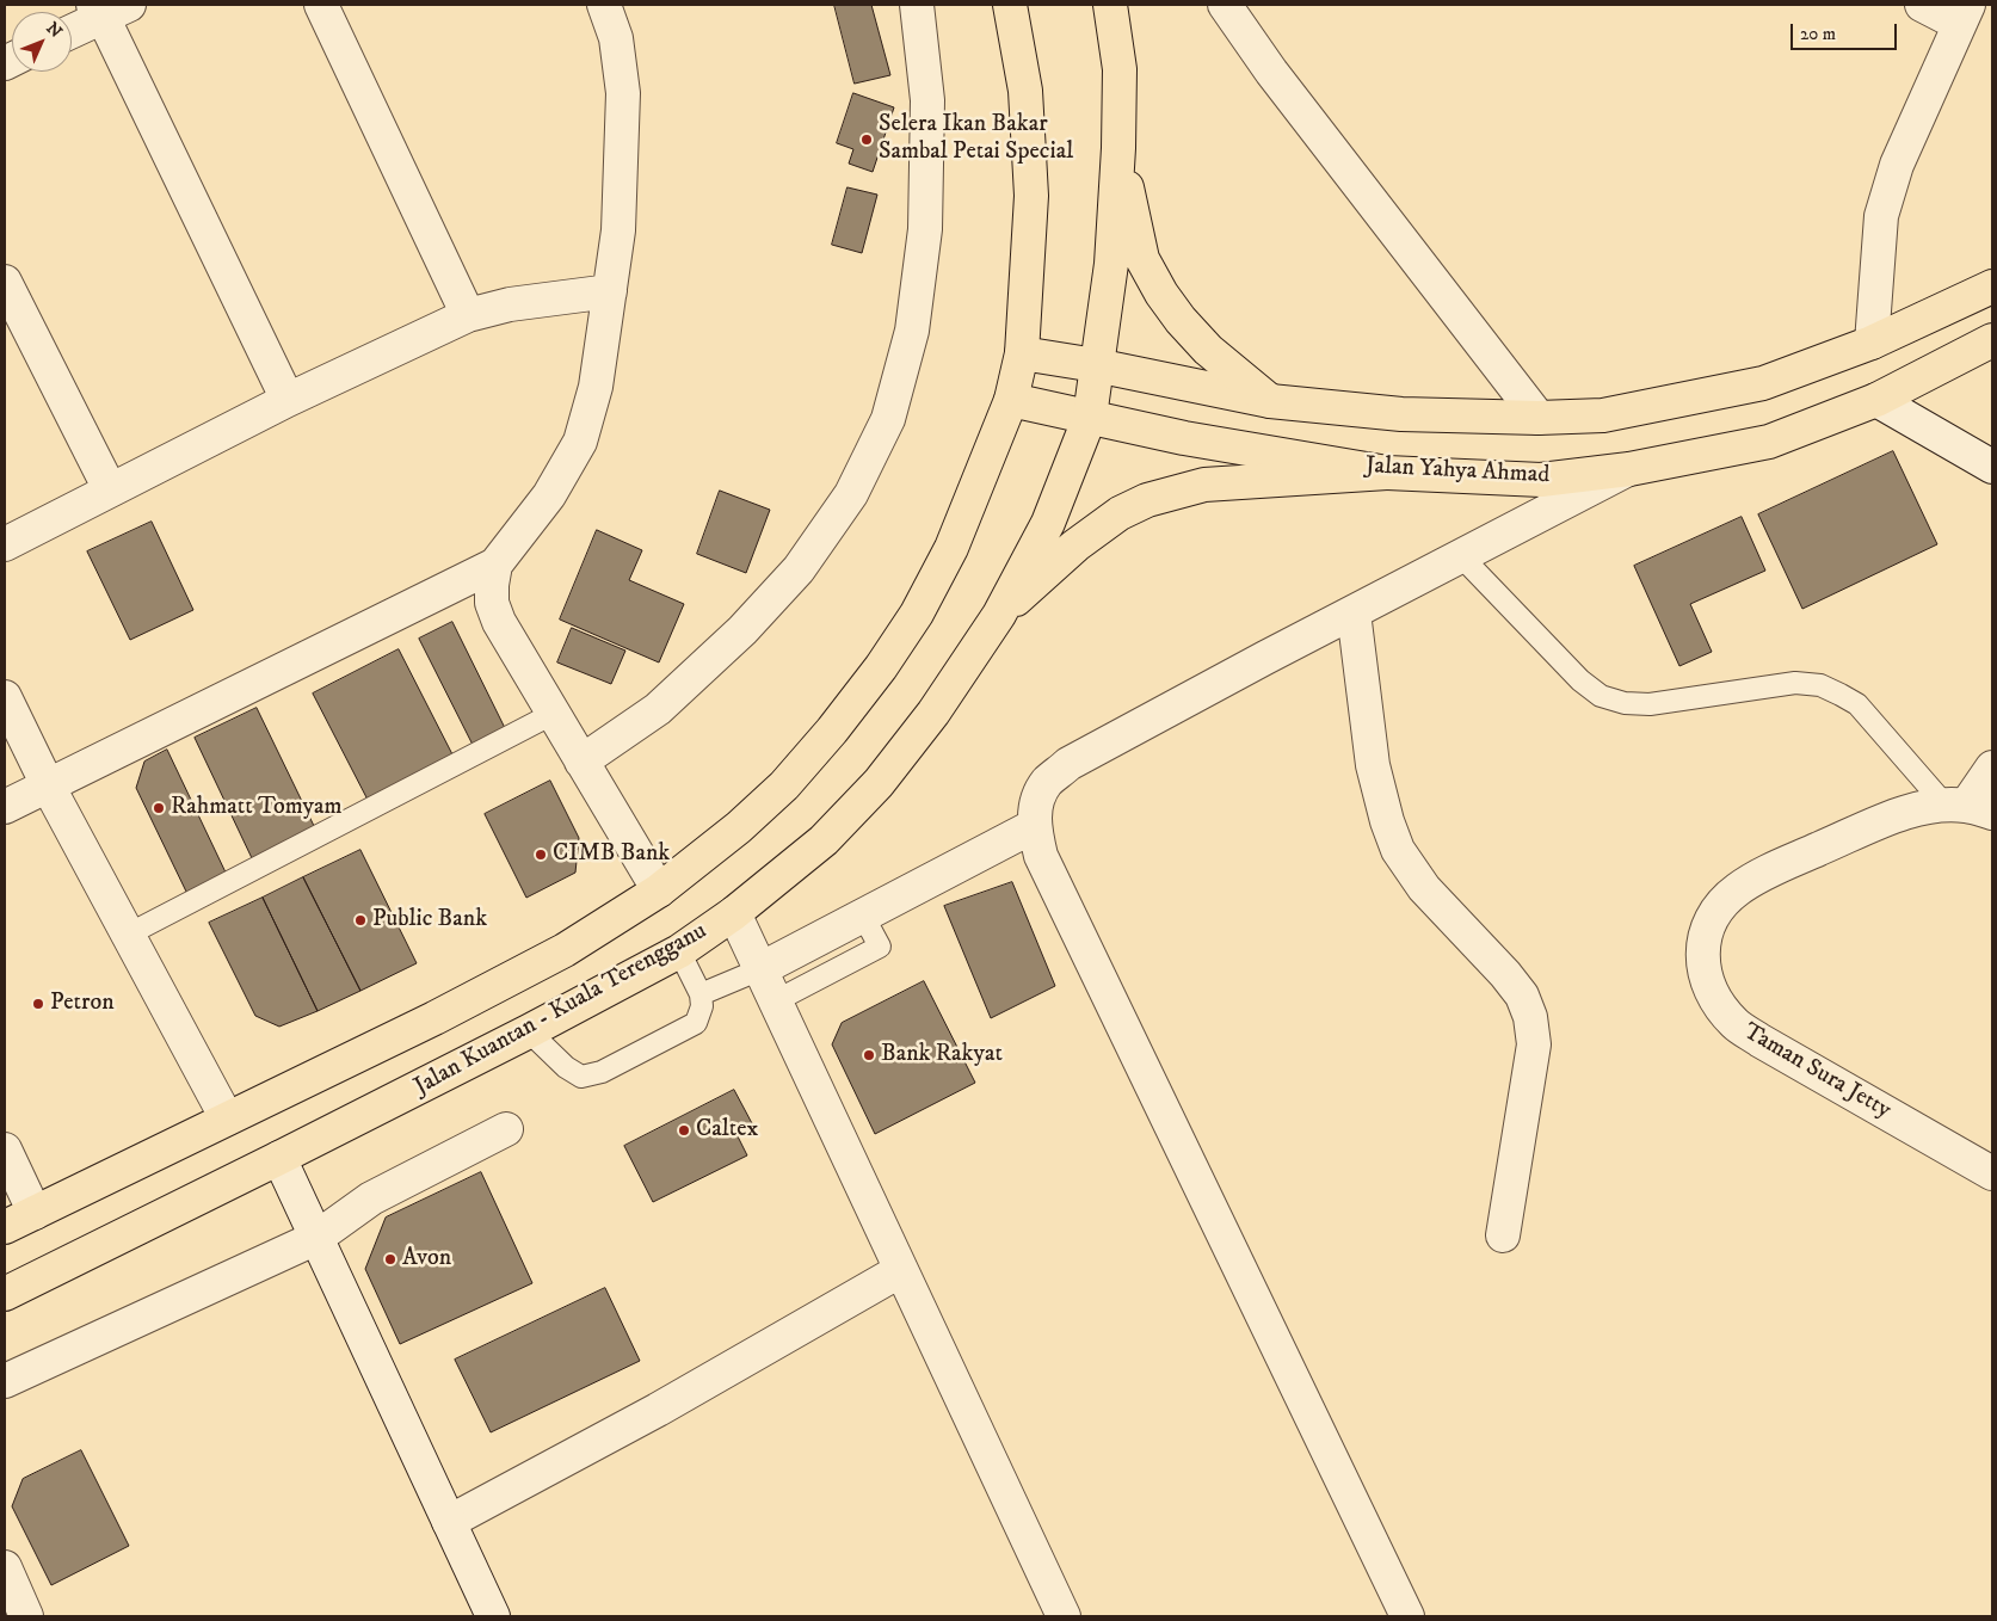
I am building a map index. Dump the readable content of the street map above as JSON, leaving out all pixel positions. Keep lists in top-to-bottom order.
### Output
{
  "streets": {
    "main road": ["Jalan Yahya Ahmad", "Jalan Kuantan - Kuala Terengganu"],
    "street": ["Taman Sura Jetty"]
  },
  "crossings": [
    ["Jalan Yahya Ahmad", "Jalan Kuantan - Kuala Terengganu"]
  ],
  "places": [
    "Selera Ikan Bakar Sambal Petai Special",
    "Rahmatt Tomyam",
    "CIMB Bank",
    "Public Bank",
    "Petron",
    "Bank Rakyat",
    "Caltex",
    "Avon"
  ],
  "scale_bar": "20 m",
  "north": "top right"
}
